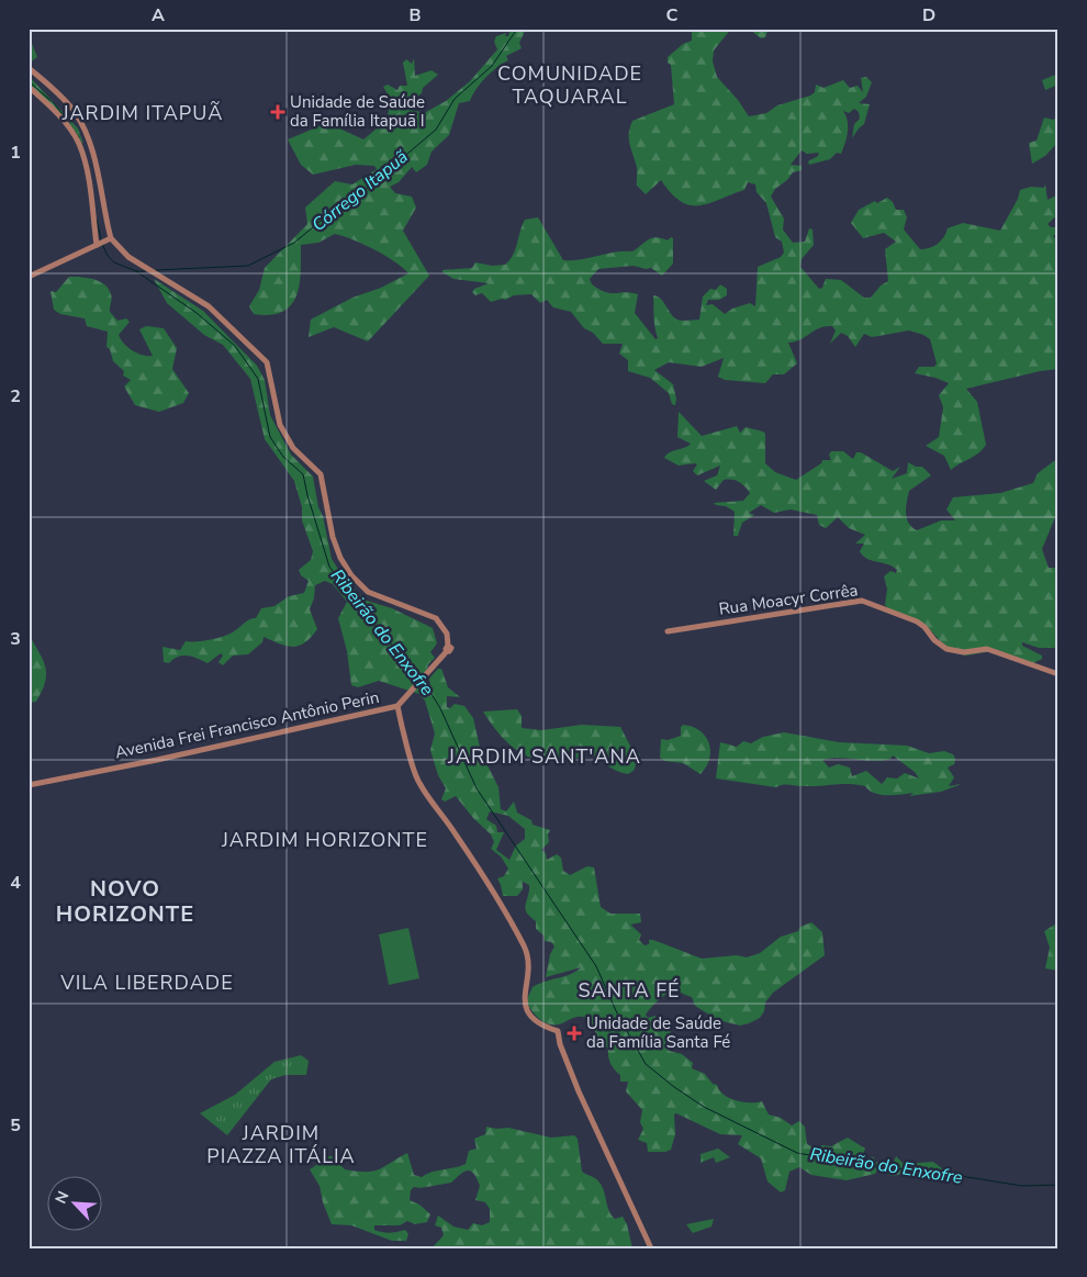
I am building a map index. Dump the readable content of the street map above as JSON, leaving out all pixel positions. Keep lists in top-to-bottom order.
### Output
{
  "streets": {
    "street": ["Rua Moacyr Corrêa", "Avenida Frei Francisco Antônio Perin"]
  },
  "districts": [
    "COMUNIDADE TAQUARAL",
    "JARDIM ITAPUÃ",
    "JARDIM SANT'ANA",
    "JARDIM HORIZONTE",
    "NOVO HORIZONTE",
    "VILA LIBERDADE",
    "SANTA FÉ",
    "JARDIM PIAZZA ITÁLIA"
  ],
  "water": ["Córrego Itapuã", "Ribeirão do Enxofre"],
  "places": {
    "health": ["Unidade de Saúde da Família Itapuã I", "Unidade de Saúde da Família Santa Fé"]
  },
  "north": "top left",
  "grid": {
    "columns": [
      "A",
      "B",
      "C",
      "D"
    ],
    "rows": [
      "1",
      "2",
      "3",
      "4",
      "5"
    ]
  }
}
